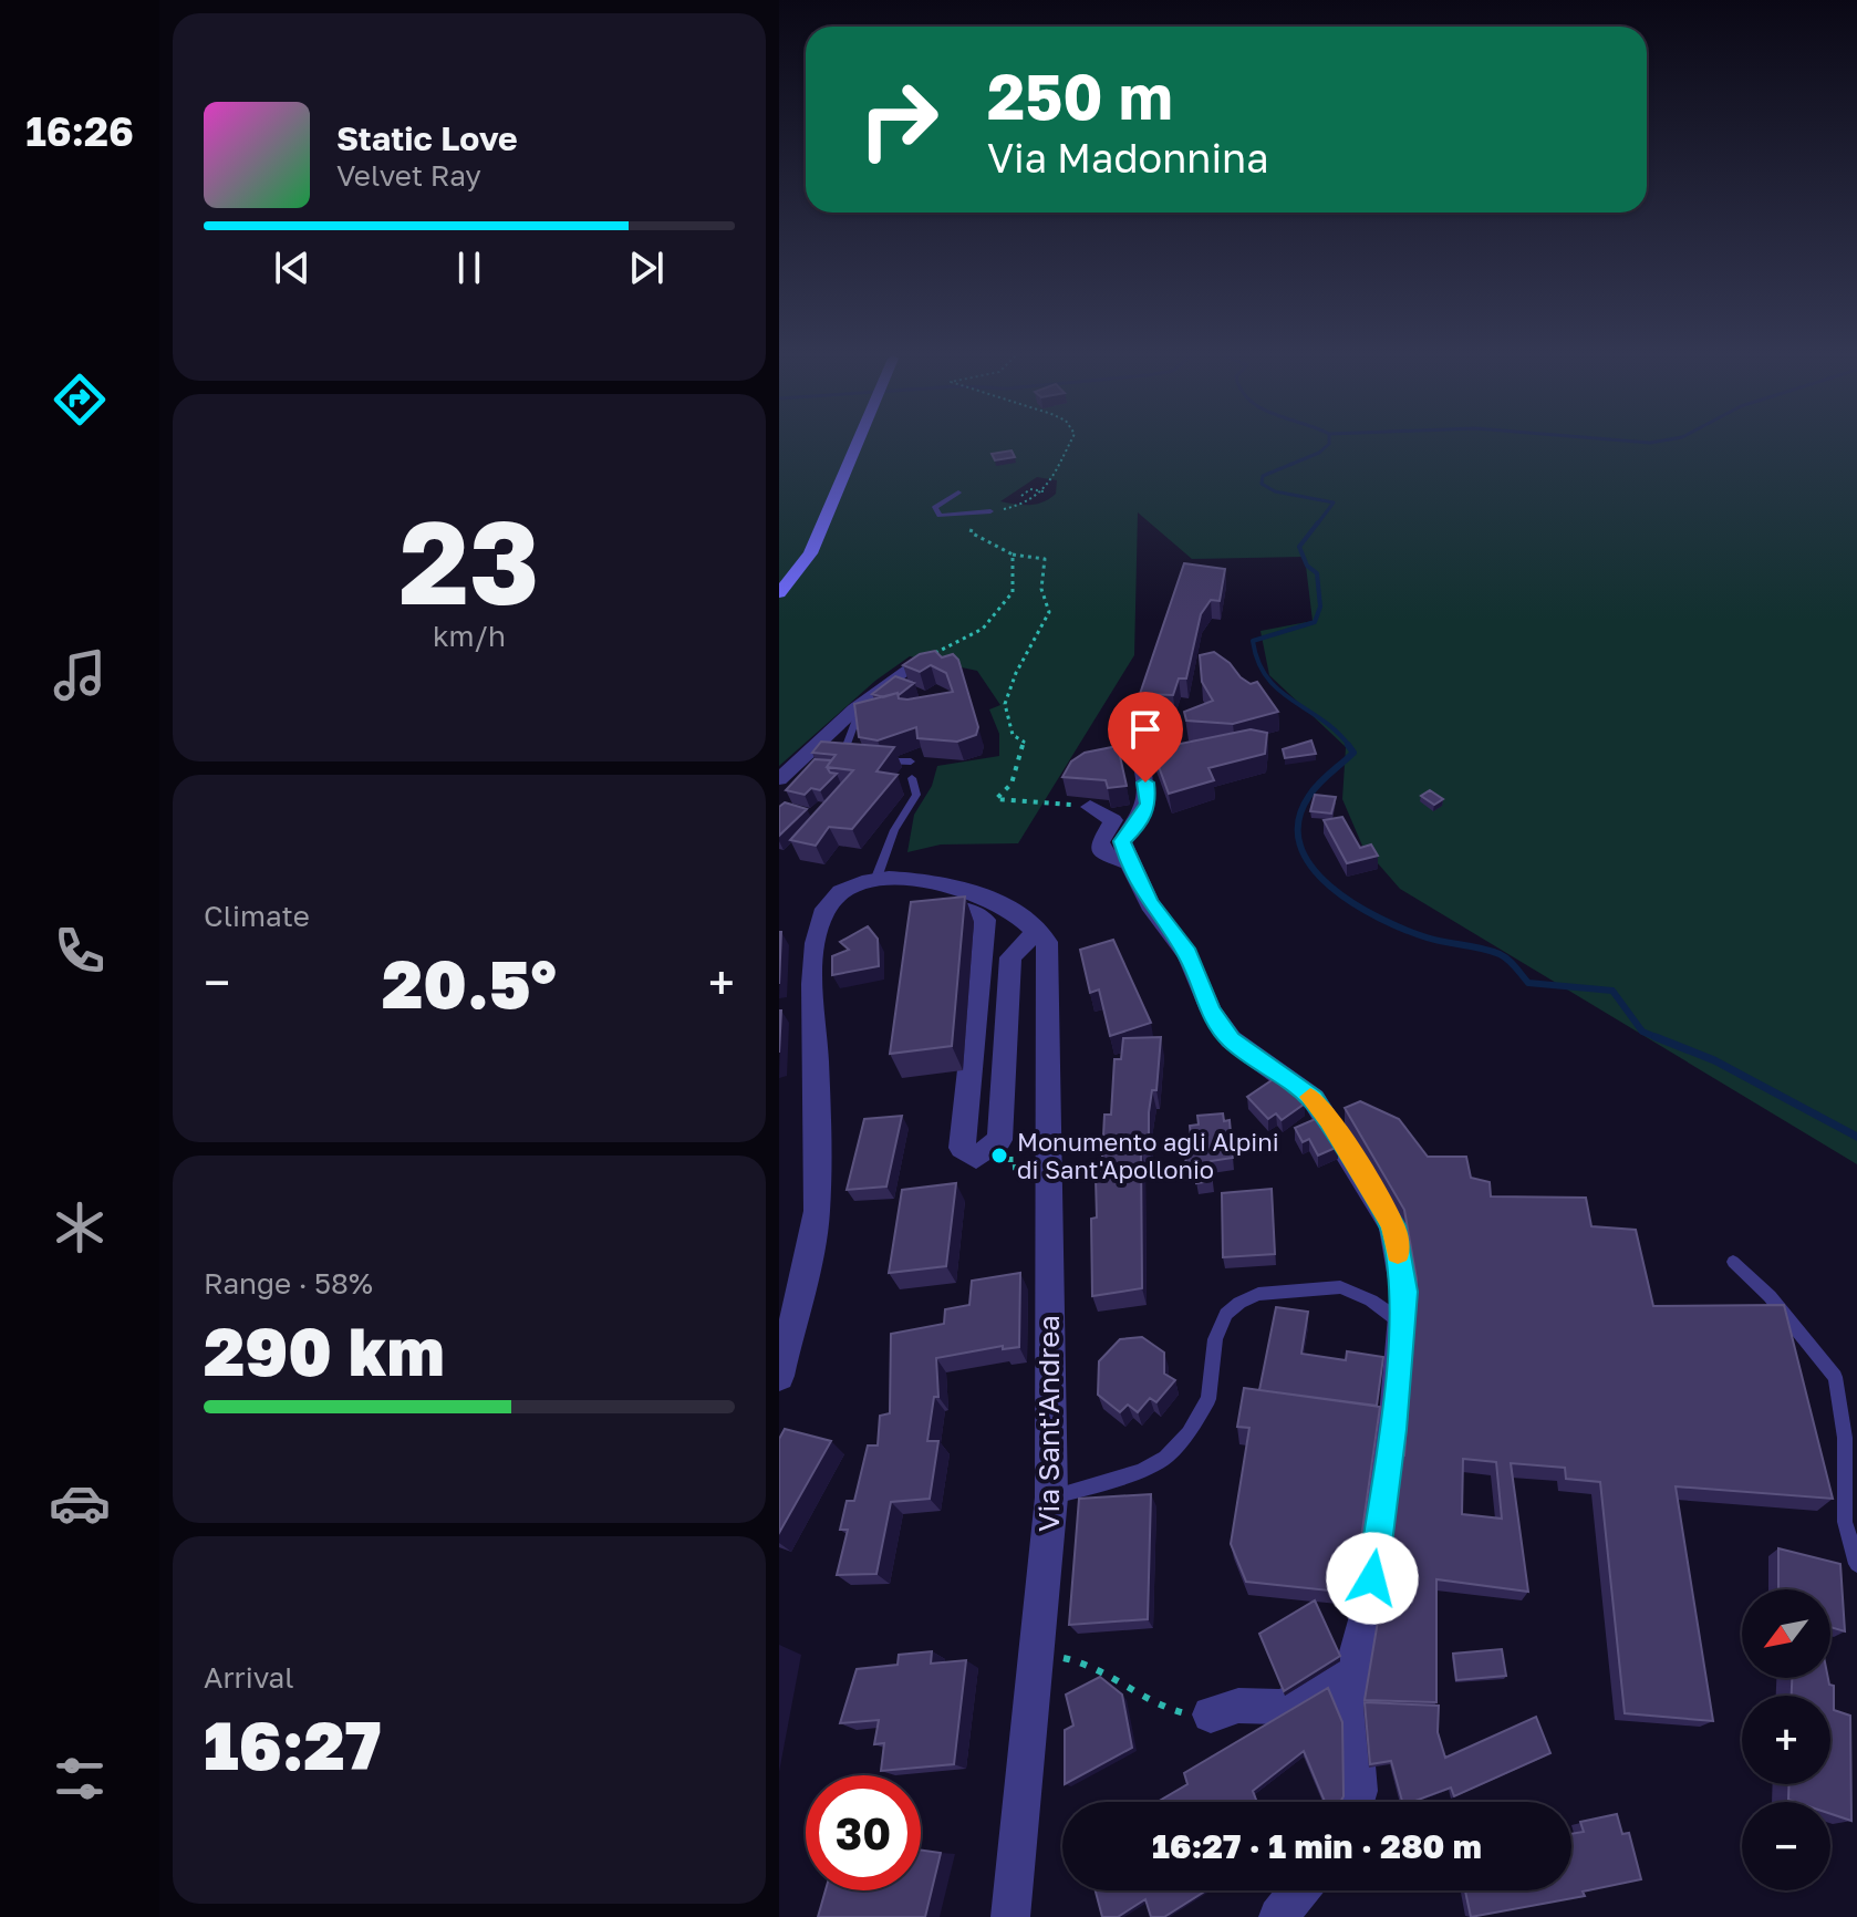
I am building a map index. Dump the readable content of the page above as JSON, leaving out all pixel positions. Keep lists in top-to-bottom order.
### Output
{
  "streets": {
    "street": ["Via Sant'Andrea"]
  },
  "places": ["Monumento agli Alpini di Sant'Apollonio"],
  "north": "bottom left",
  "page": {
    "tabs": "16:26",
    "turn": ["250 m", "Via Madonnina"],
    "song": ["Static Love", "Velvet Ray"],
    "tile": [
      ["23", "km/h"],
      "Climate",
      ["Range · 58%", "290 km"],
      ["Arrival", "16:27"]
    ],
    "heat": ["−", "20.5°", "+"],
    "map_buttons": ["+", "−"],
    "limit": "30",
    "trip": "16:27 · 1 min · 280 m"
  }
}
